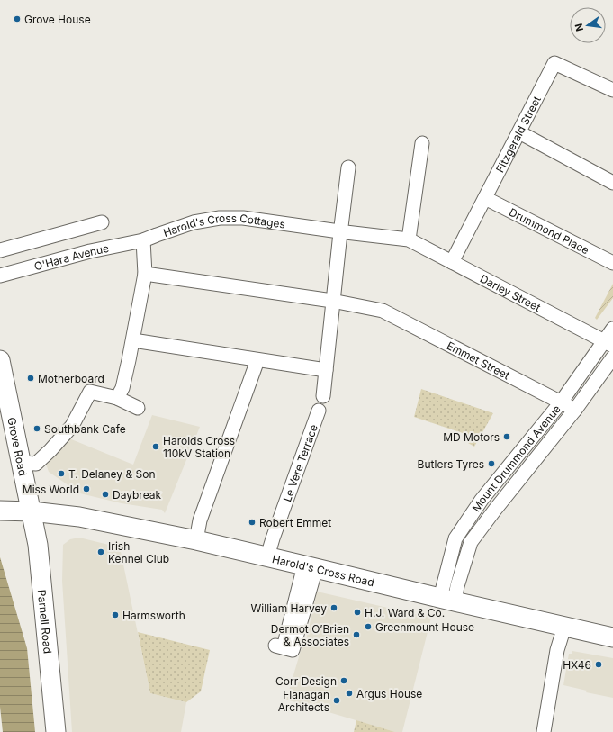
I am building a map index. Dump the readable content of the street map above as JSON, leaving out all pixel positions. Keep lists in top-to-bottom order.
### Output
{
  "streets": {
    "main road": ["Grove Road", "Harold's Cross Road", "Parnell Road"],
    "street": [
      "Fitzgerald Street",
      "Harold's Cross Cottages",
      "Drummond Place",
      "O'Hara Avenue",
      "Darley Street",
      "Emmet Street",
      "Mount Drummond Avenue",
      "Le Vere Terrace"
    ]
  },
  "crossings": [
    ["Fitzgerald Street", "Drummond Place"],
    ["Fitzgerald Street", "Darley Street"],
    ["Harold's Cross Cottages", "O'Hara Avenue"],
    ["Harold's Cross Cottages", "Darley Street"],
    ["Darley Street", "Mount Drummond Avenue"],
    ["Emmet Street", "Mount Drummond Avenue"],
    ["Grove Road", "Harold's Cross Road"],
    ["Grove Road", "Parnell Road"],
    ["Mount Drummond Avenue", "Harold's Cross Road"],
    ["Le Vere Terrace", "Harold's Cross Road"],
    ["Harold's Cross Road", "Parnell Road"]
  ],
  "places": [
    "Grove House",
    "Motherboard",
    "Southbank Cafe",
    "MD Motors",
    "Harolds Cross 110kV Station",
    "Butlers Tyres",
    "T. Delaney & Son",
    "Miss World",
    "Daybreak",
    "Robert Emmet",
    "Irish Kennel Club",
    "William Harvey",
    "H.J. Ward & Co.",
    "Harmsworth",
    "Greenmount House",
    "Dermot O’Brien & Associates",
    "HX46",
    "Corr Design",
    "Argus House",
    "Flanagan Architects"
  ],
  "north": "left"
}
